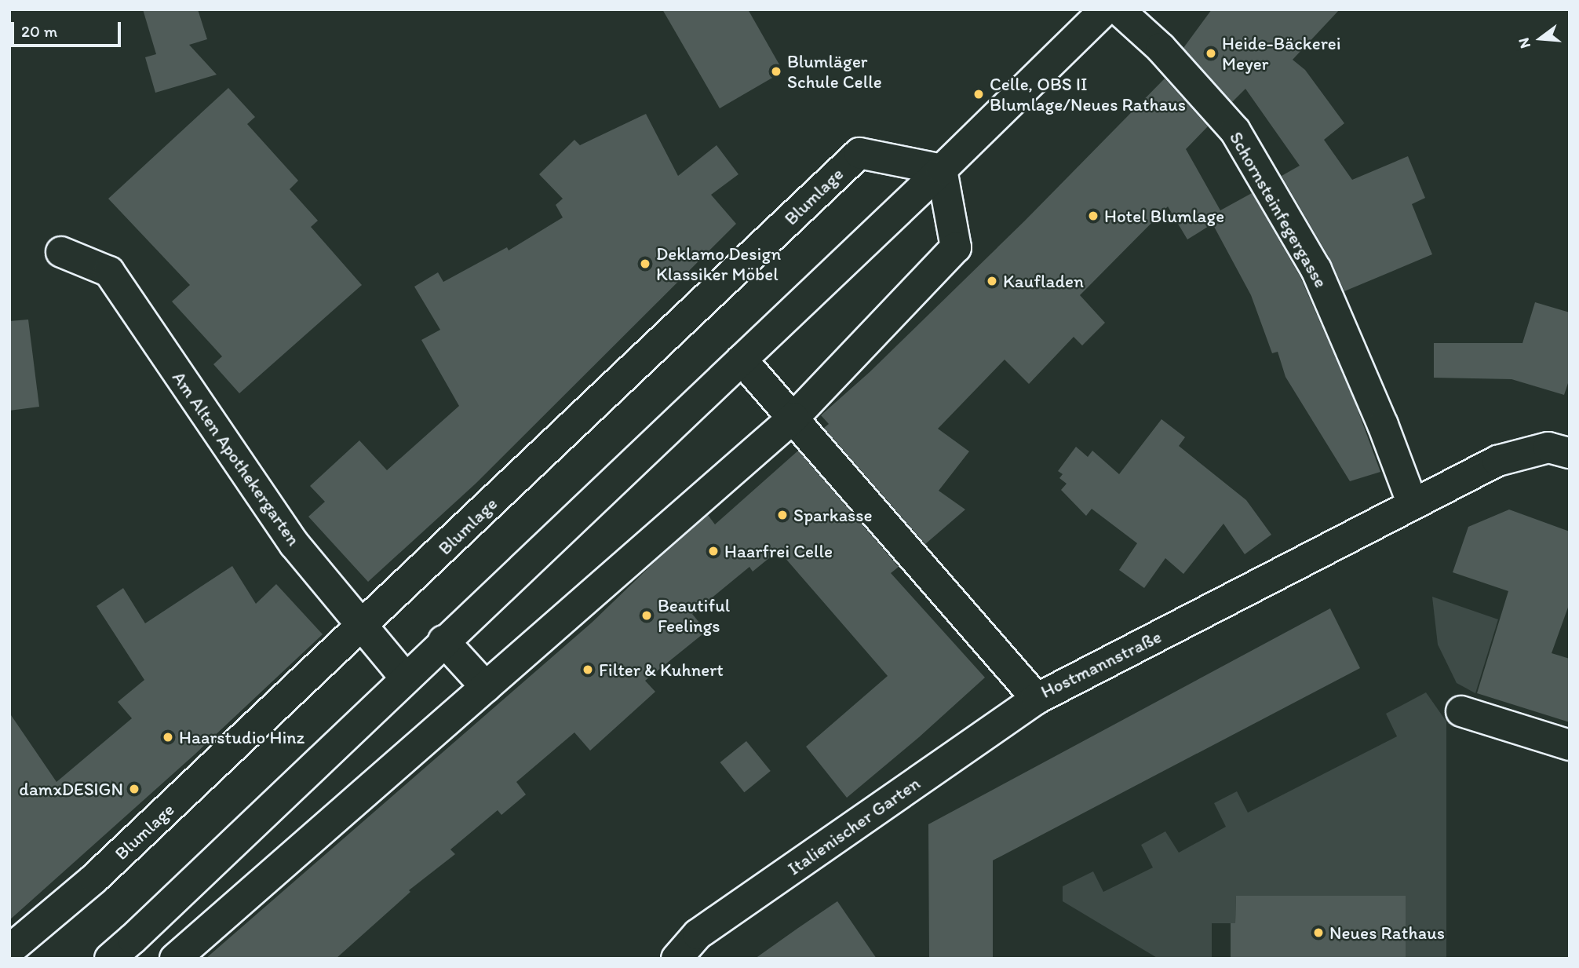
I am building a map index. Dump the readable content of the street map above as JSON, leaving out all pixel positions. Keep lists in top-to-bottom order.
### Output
{
  "streets": {
    "street": [
      "Blumlage",
      "Schornsteinfegergasse",
      "Am Alten Apothekergarten",
      "Hostmannstraße",
      "Italienischer Garten"
    ]
  },
  "crossings": [
    ["Blumlage", "Am Alten Apothekergarten"],
    ["Schornsteinfegergasse", "Hostmannstraße"],
    ["Hostmannstraße", "Italienischer Garten"]
  ],
  "places": [
    "Heide-Bäckerei Meyer",
    "Blumläger Schule Celle",
    "Celle, OBS II Blumlage/Neues Rathaus",
    "Hotel Blumlage",
    "Deklamo Design Klassiker Möbel",
    "Kaufladen",
    "Sparkasse",
    "Haarfrei Celle",
    "Beautiful Feelings",
    "Filter & Kuhnert",
    "Haarstudio Hinz",
    "damxDESIGN",
    "Neues Rathaus"
  ],
  "scale_bar": "20 m",
  "north": "left"
}
